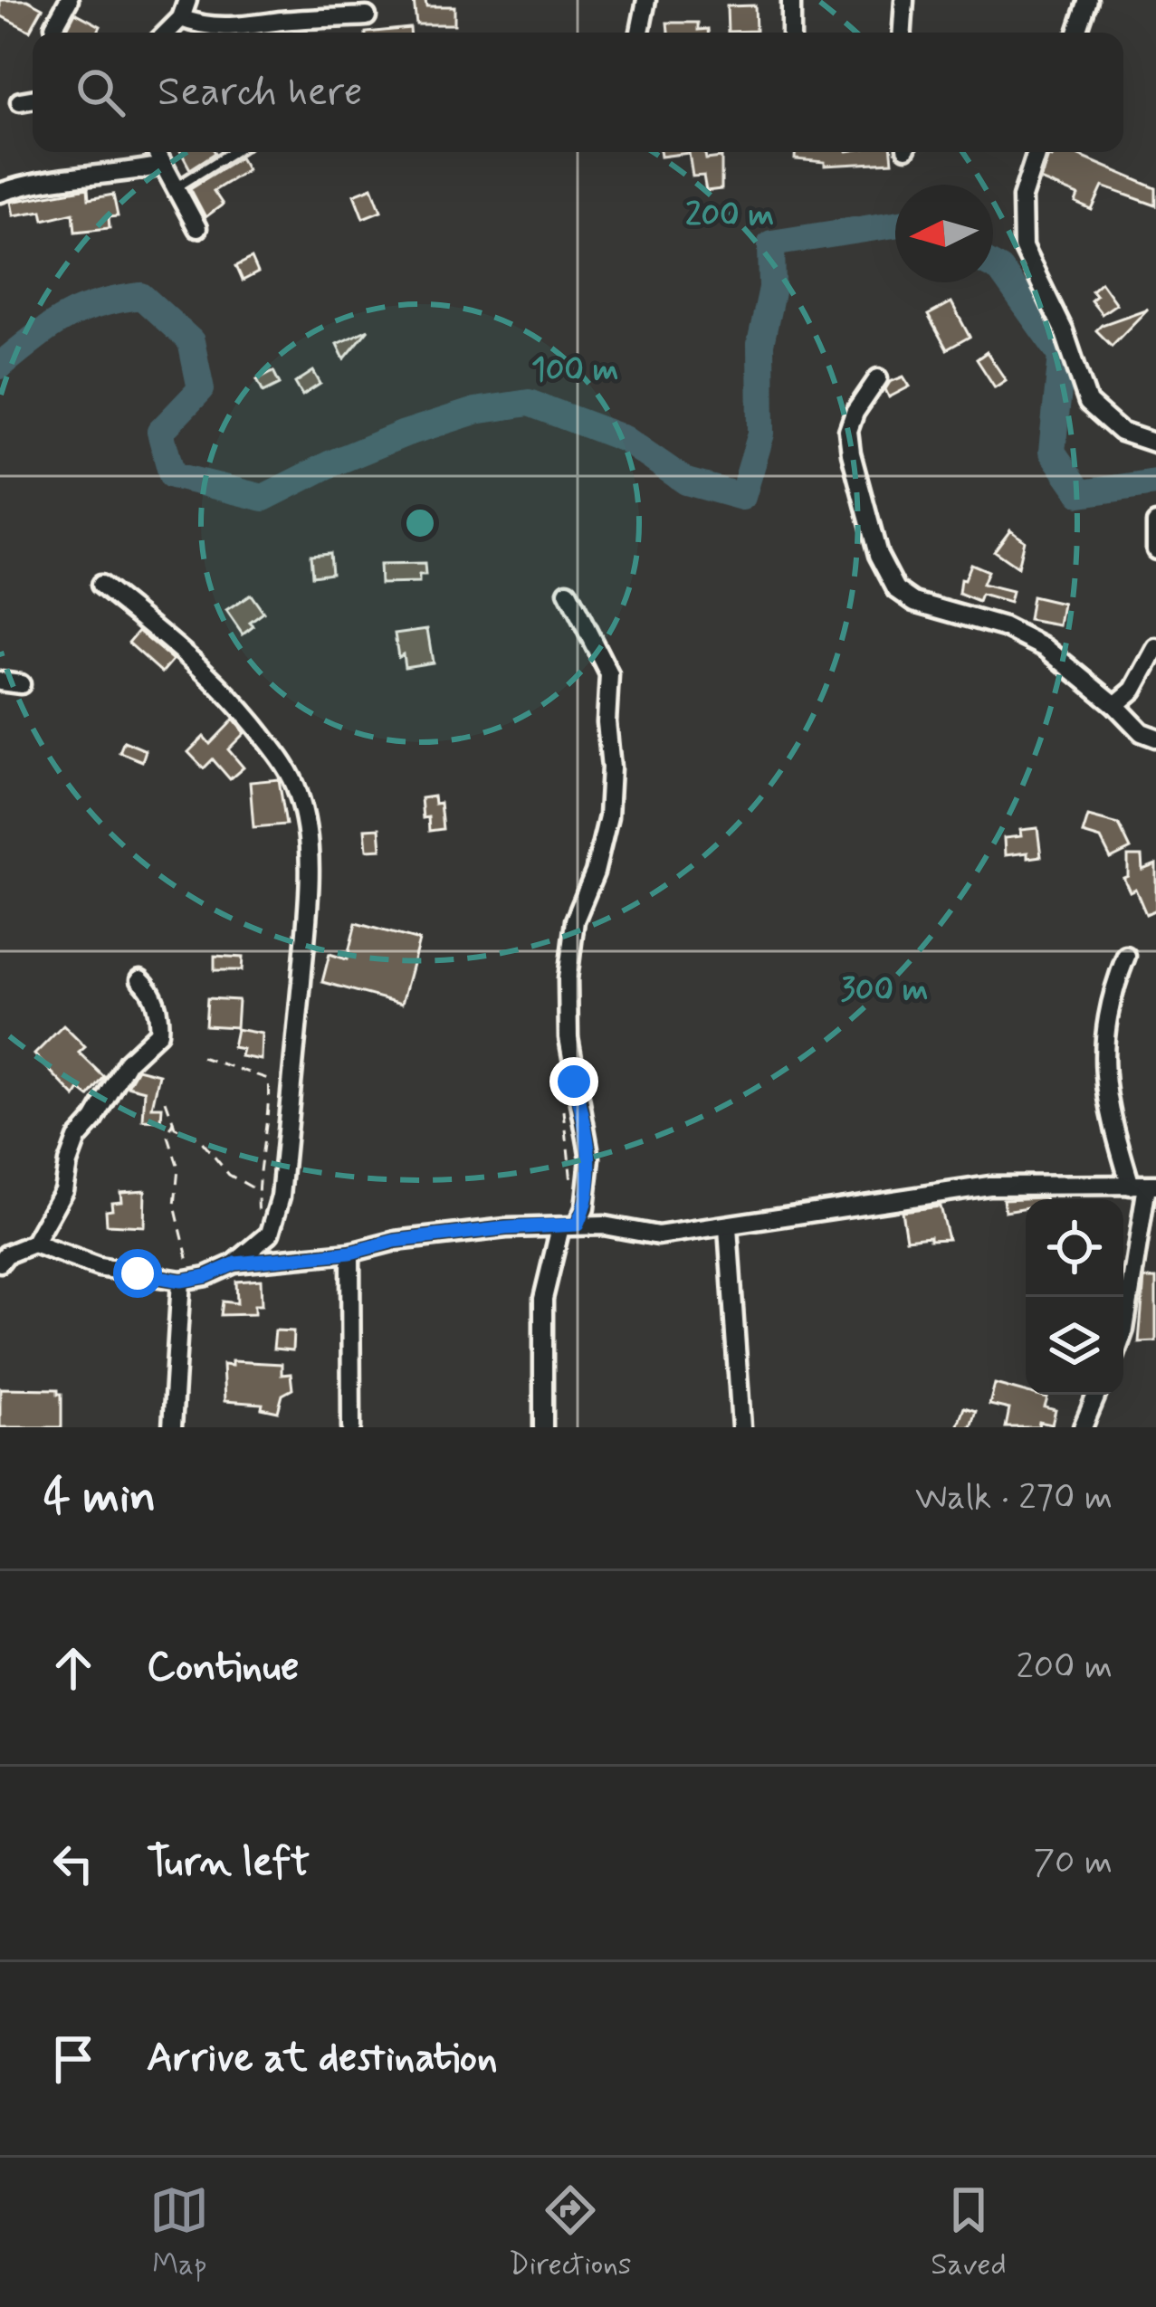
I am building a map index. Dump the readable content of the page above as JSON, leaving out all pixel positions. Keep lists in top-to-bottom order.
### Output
{
  "north": "left",
  "page": {
    "search": "Search here",
    "heading": ["4 min", "Walk · 270 m"],
    "list": [
      ["Continue", "200 m"],
      ["Turn left", "70 m"],
      "Arrive at destination"
    ],
    "nav": ["Map", "Directions", "Saved"]
  },
  "rings": ["200 m", "100 m", "300 m"]
}
